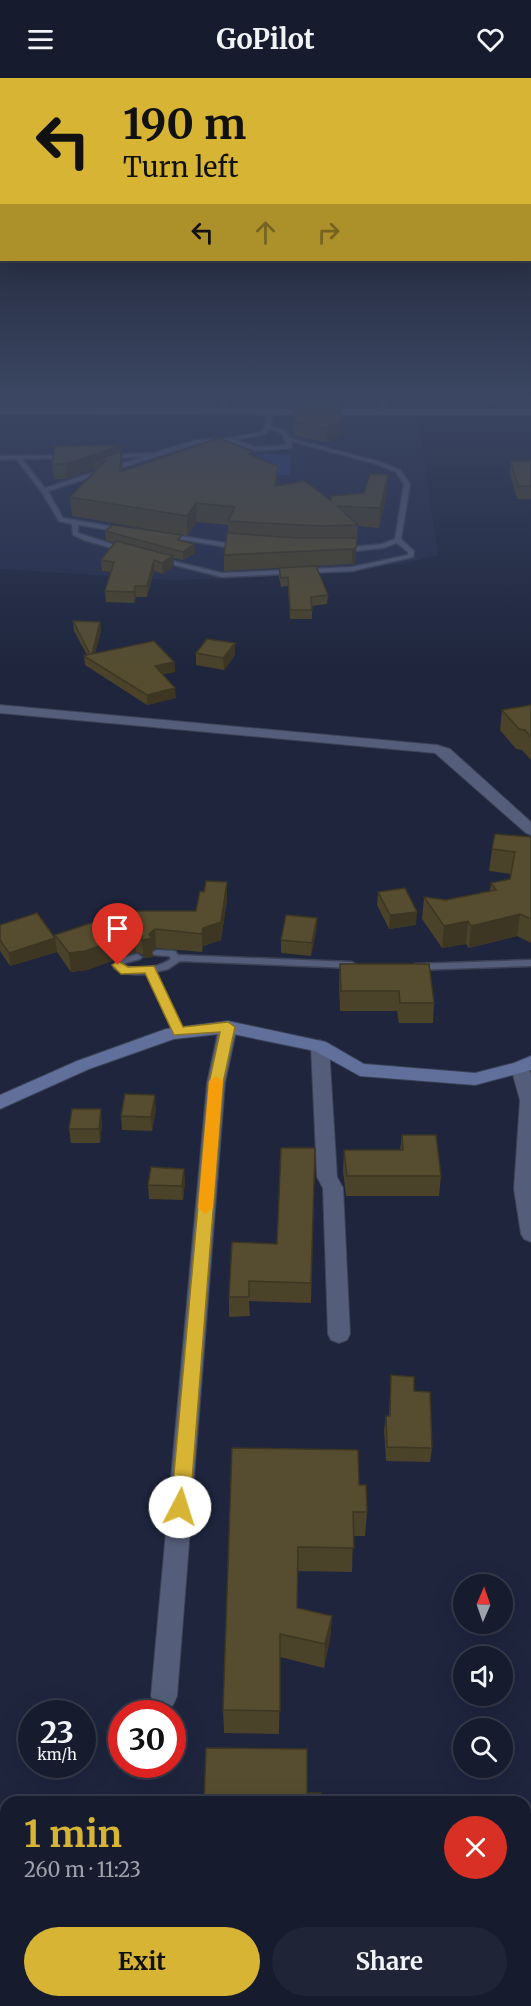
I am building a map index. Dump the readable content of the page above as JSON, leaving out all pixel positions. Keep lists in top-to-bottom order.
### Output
{
  "north": "top",
  "page": {
    "header": "GoPilot",
    "turn": ["190 m", "Turn left"],
    "speed": "23 km/h",
    "limit": "30",
    "heading": ["1 min", "260 m · 11:23"],
    "buttons": ["Exit", "Share"]
  }
}
